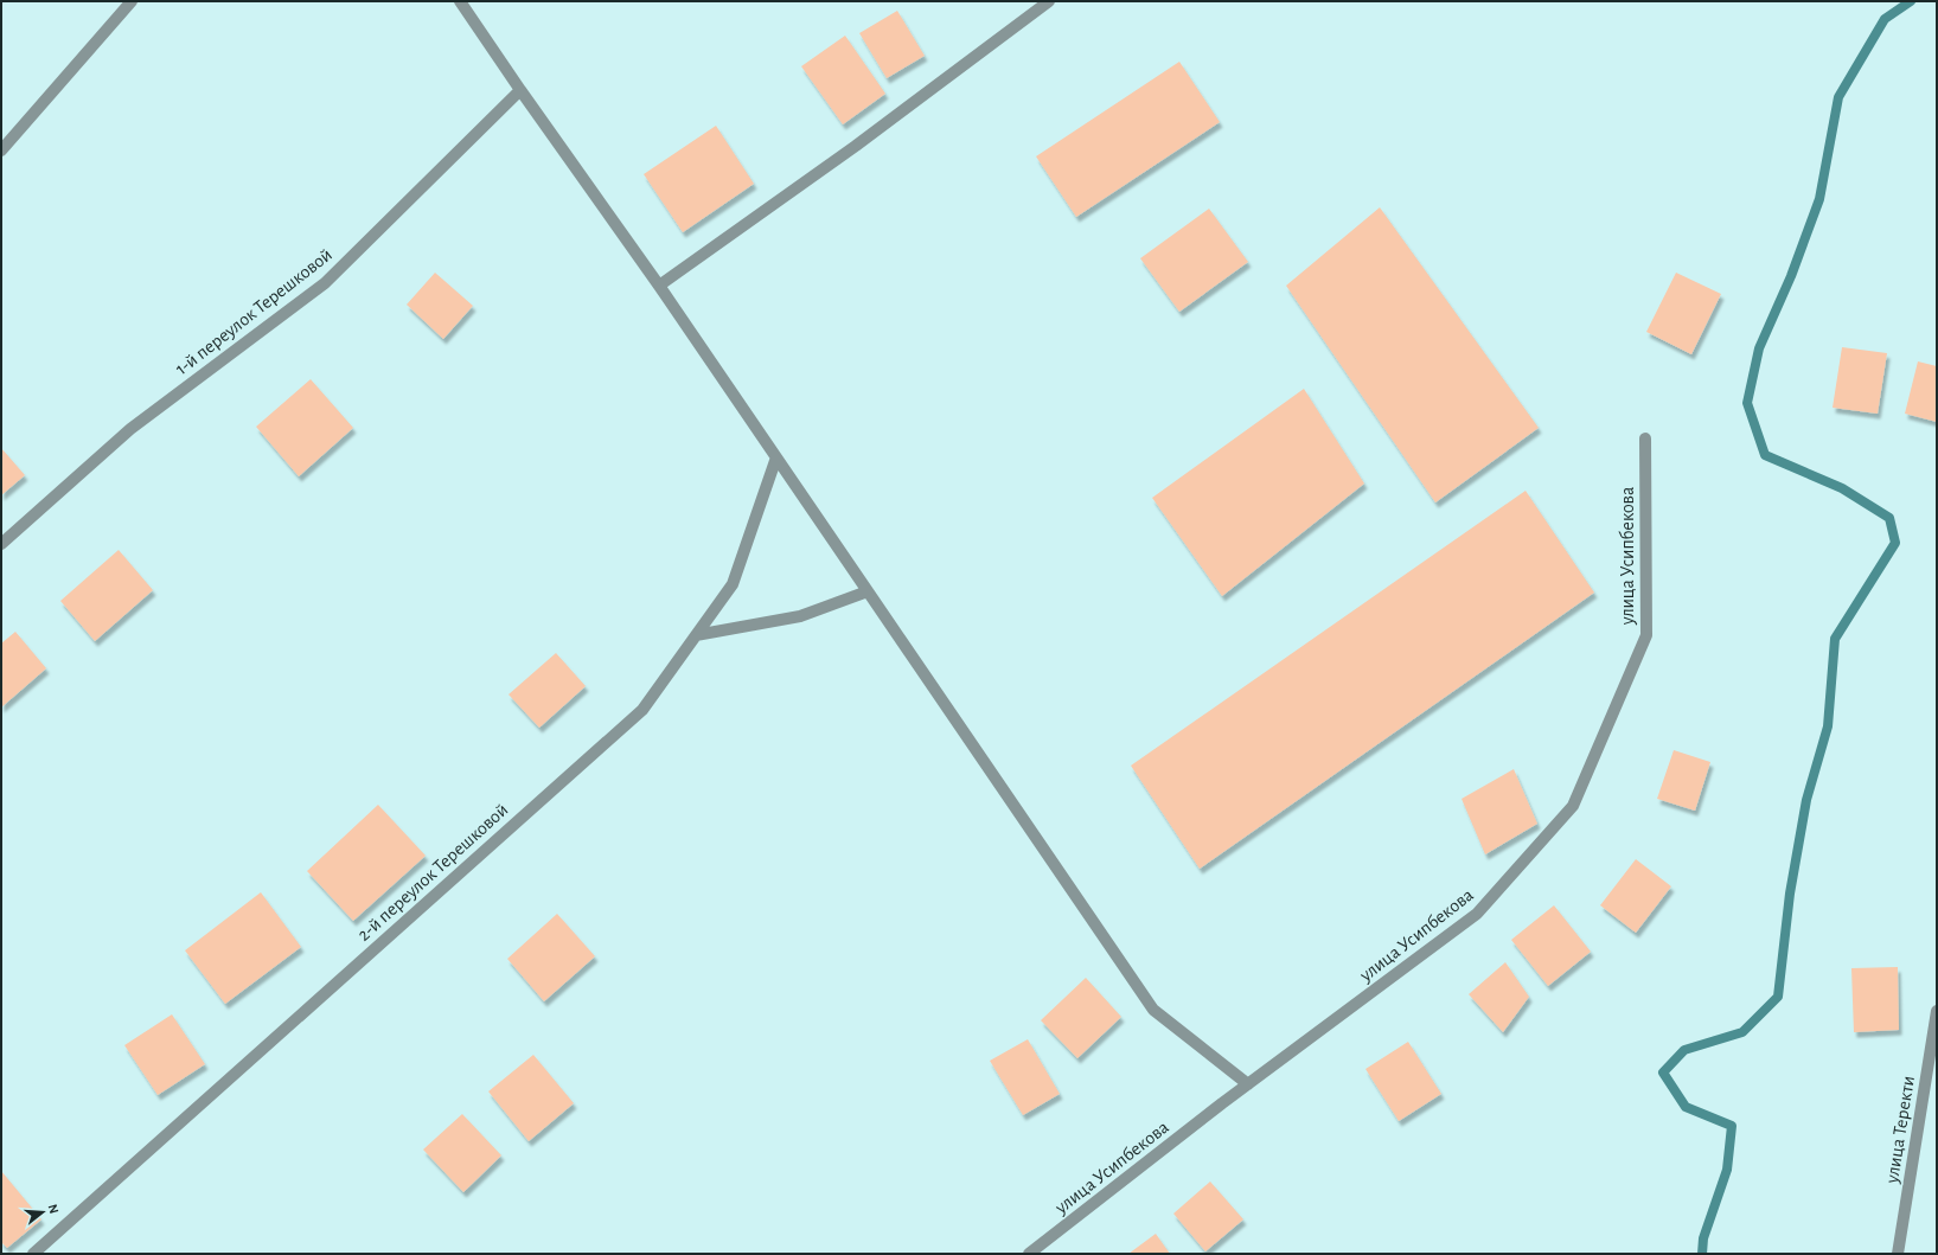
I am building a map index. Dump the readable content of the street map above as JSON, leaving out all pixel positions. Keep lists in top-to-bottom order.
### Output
{
  "streets": {
    "street": [
      "1-й переулок Терешковой",
      "улица Усипбекова",
      "2-й переулок Терешковой",
      "улица Теректи"
    ]
  },
  "north": "right"
}
